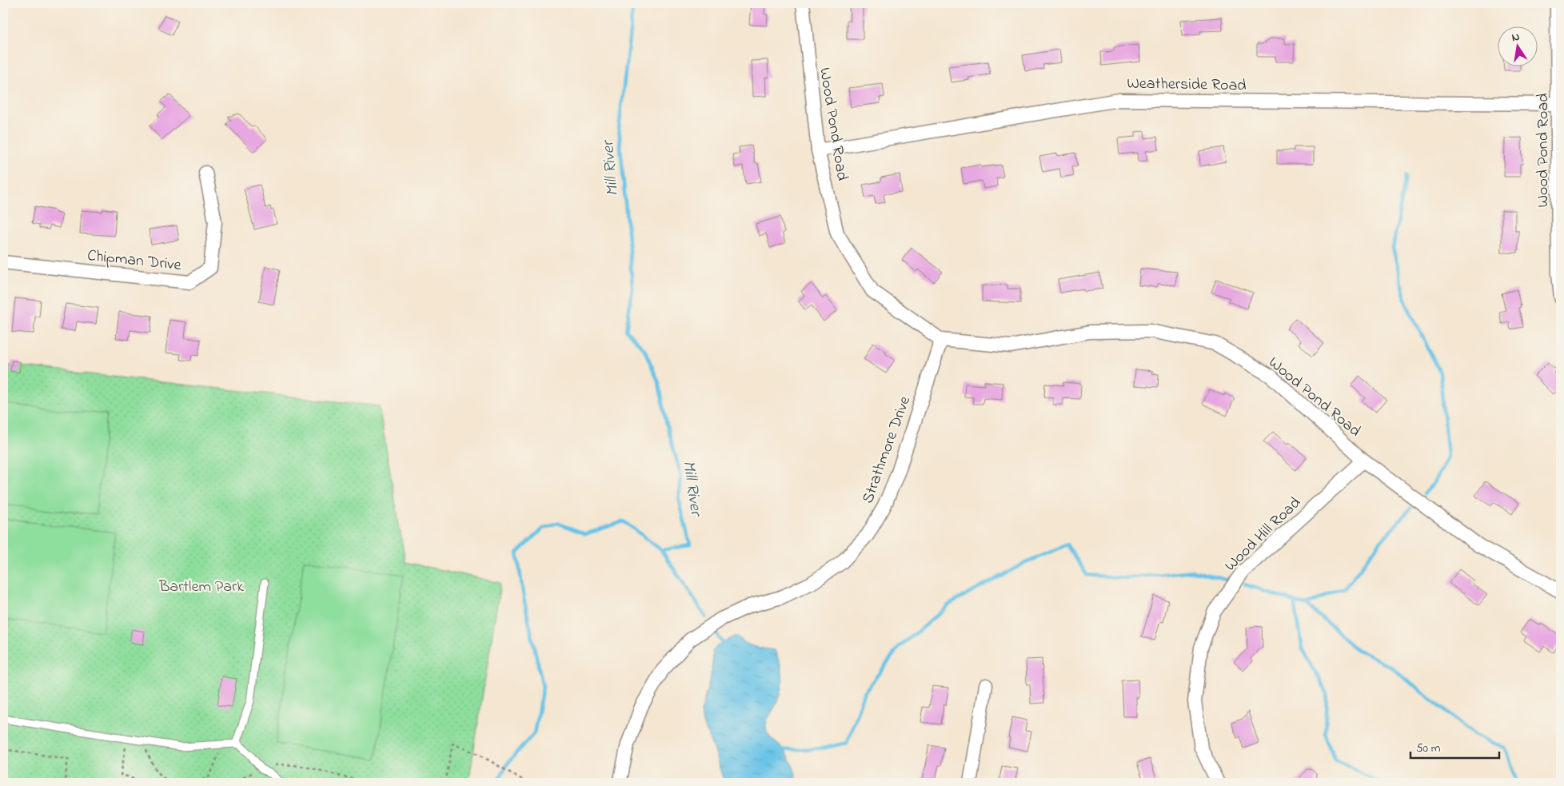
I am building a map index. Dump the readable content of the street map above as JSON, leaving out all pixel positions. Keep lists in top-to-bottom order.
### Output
{
  "streets": {
    "street": [
      "Weatherside Road",
      "Wood Pond Road",
      "Chipman Drive",
      "Strathmore Drive",
      "Wood Hill Road"
    ]
  },
  "crossings": [
    ["Weatherside Road", "Wood Pond Road"],
    ["Wood Pond Road", "Strathmore Drive"],
    ["Wood Pond Road", "Wood Hill Road"]
  ],
  "water": ["Mill River"],
  "parks": ["Bartlem Park"],
  "scale_bar": "50 m",
  "north": "top"
}
